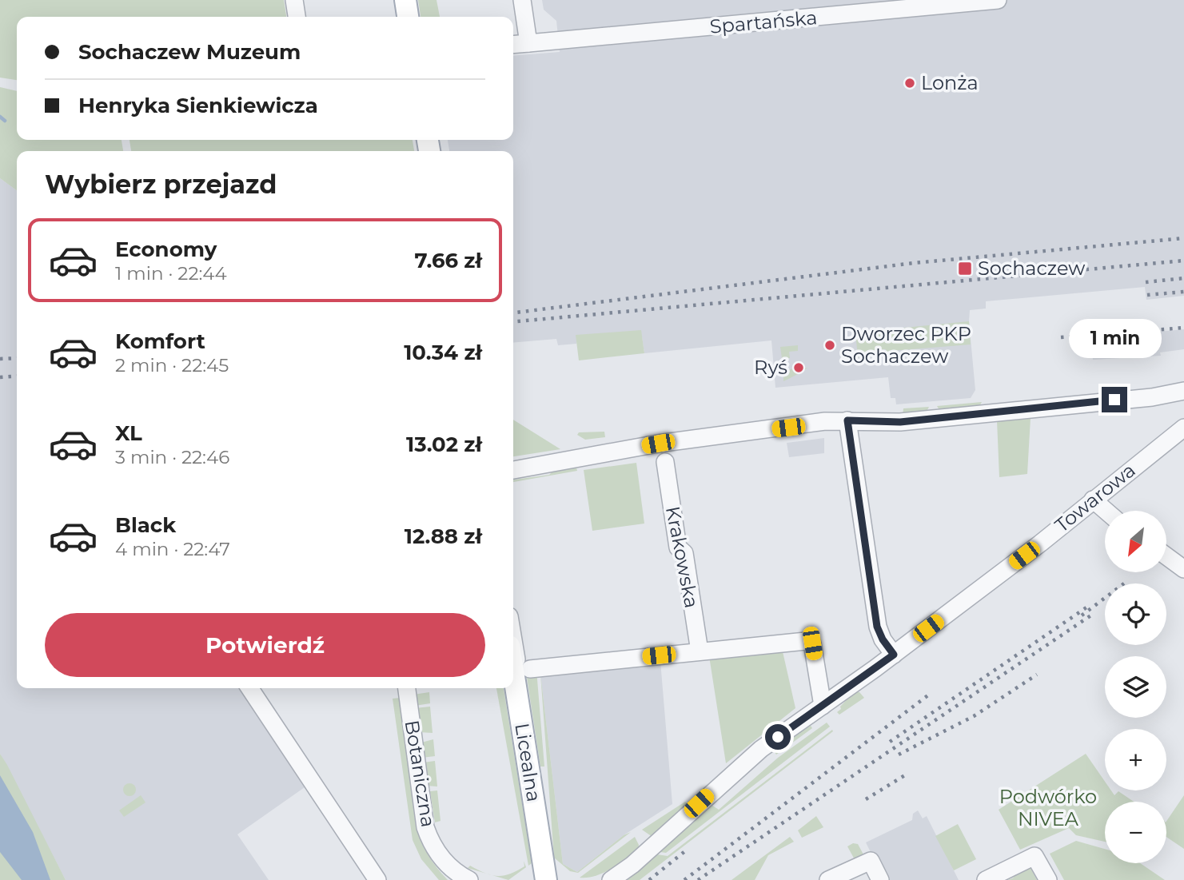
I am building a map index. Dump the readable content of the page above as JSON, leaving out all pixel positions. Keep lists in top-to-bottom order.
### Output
{
  "streets": {
    "main road": ["Licealna"],
    "street": [
      "Spartańska",
      "Towarowa",
      "Krakowska",
      "Botaniczna"
    ]
  },
  "parks": ["Podwórko NIVEA"],
  "places": {
    "other": ["Lonża", "Dworzec PKP Sochaczew", "Ryś"],
    "transit": ["Sochaczew"]
  },
  "north": "bottom left",
  "page": {
    "banner": ["Sochaczew Muzeum", "Henryka Sienkiewicza"],
    "heading": "Wybierz przejazd",
    "list": [
      {
        "name": "Economy",
        "note": "1 min · 22:44",
        "value": "7.66 zł"
      },
      {
        "name": "Komfort",
        "note": "2 min · 22:45",
        "value": "10.34 zł"
      },
      {
        "name": "XL",
        "note": "3 min · 22:46",
        "value": "13.02 zł"
      },
      {
        "name": "Black",
        "note": "4 min · 22:47",
        "value": "12.88 zł"
      }
    ],
    "bubble": "1 min",
    "map_buttons": ["+", "−"],
    "buttons": "Potwierdź"
  }
}
